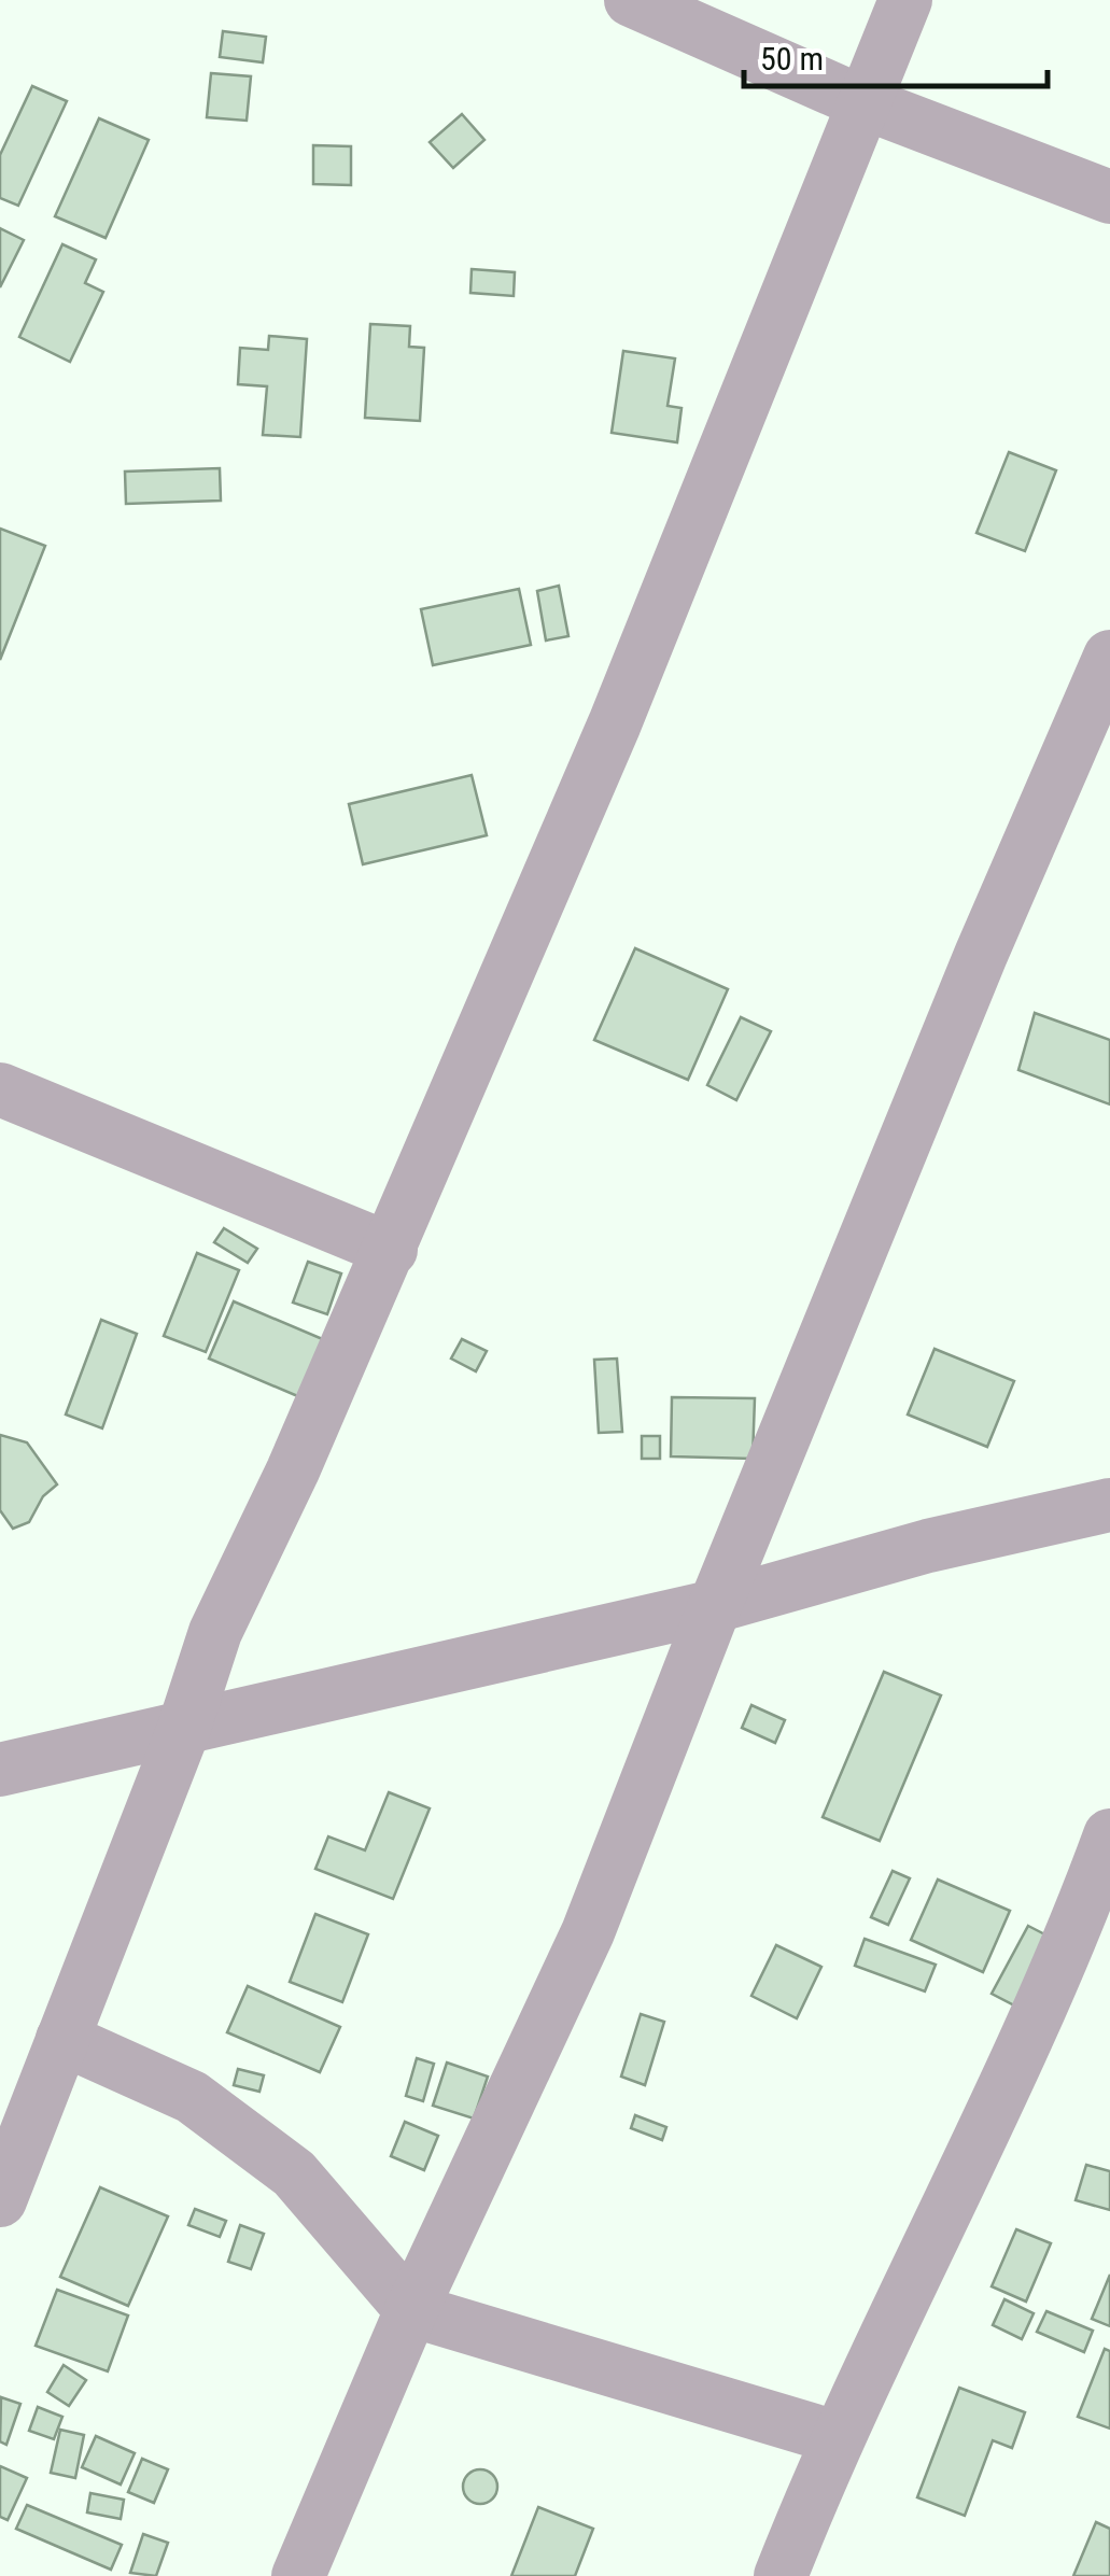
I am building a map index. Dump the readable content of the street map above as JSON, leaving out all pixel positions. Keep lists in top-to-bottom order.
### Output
{
  "scale_bar": "50 m"
}
